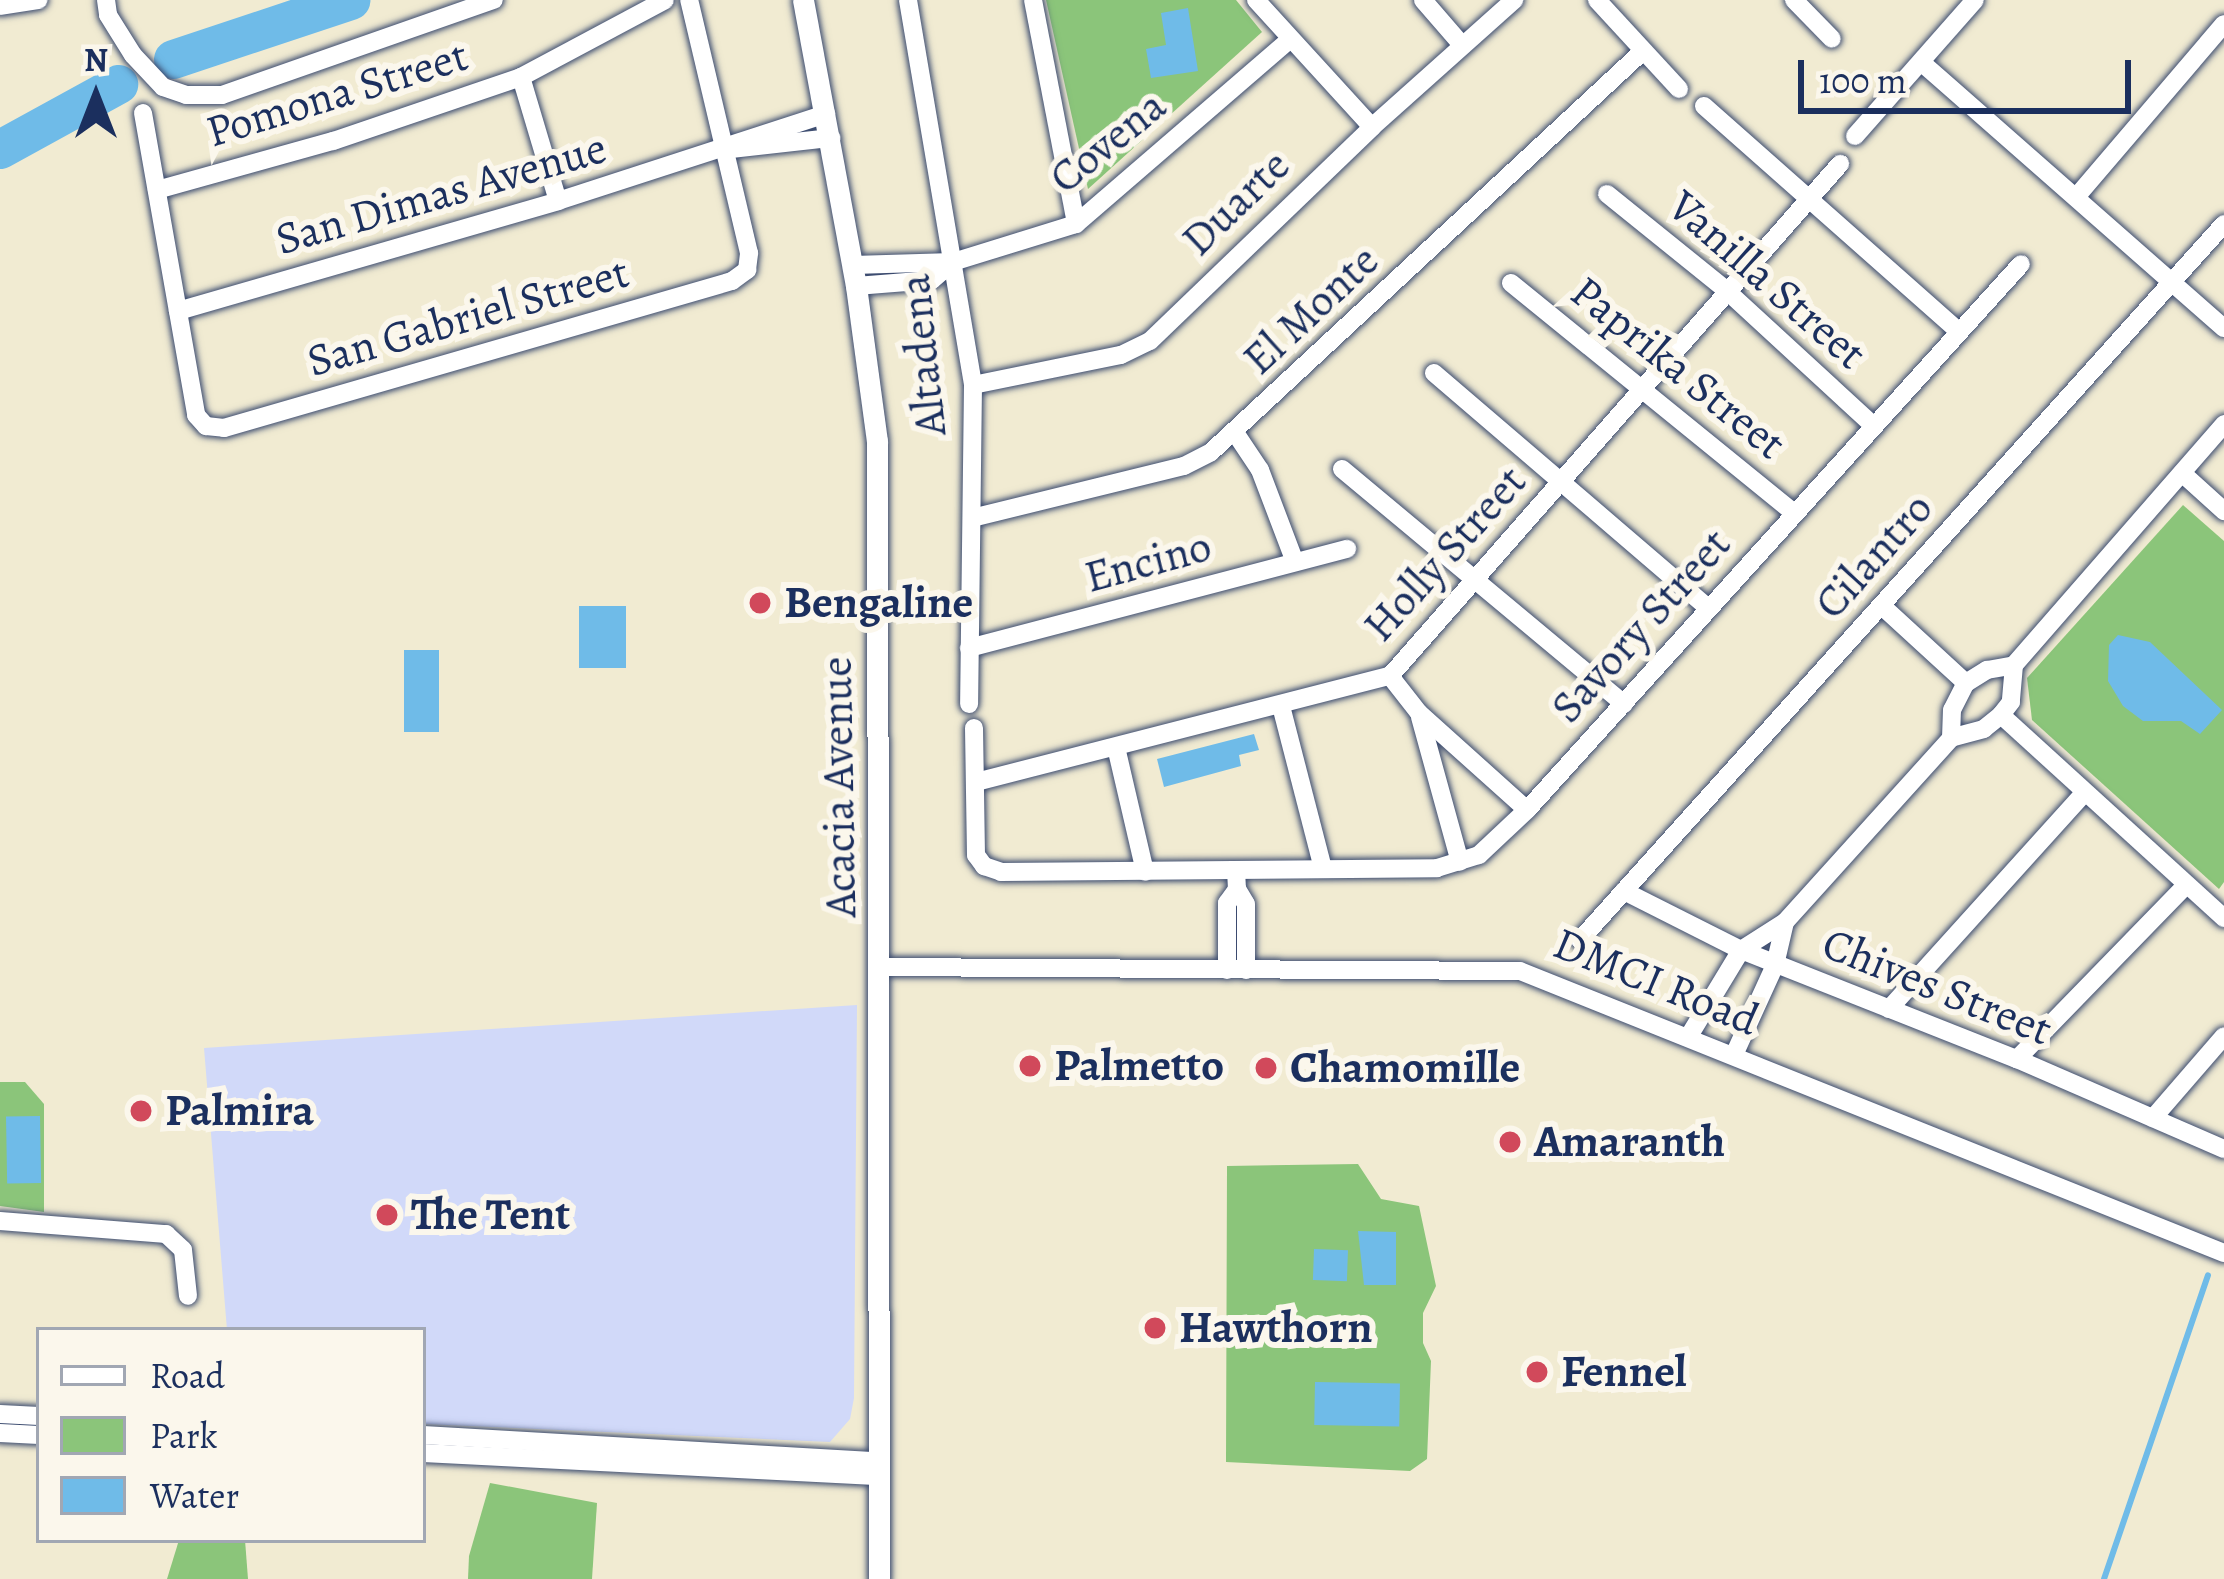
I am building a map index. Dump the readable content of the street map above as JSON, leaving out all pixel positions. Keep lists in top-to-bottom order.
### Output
{
  "streets": {
    "street": [
      "Pomona Street",
      "Covena",
      "San Dimas Avenue",
      "Duarte",
      "Vanilla Street",
      "El Monte",
      "San Gabriel Street",
      "Altadena",
      "Paprika Street",
      "Holly Street",
      "Cilantro",
      "Encino",
      "Savory Street",
      "Acacia Avenue",
      "DMCI Road",
      "Chives Street"
    ]
  },
  "crossings": [
    ["Covena", "Altadena"],
    ["Covena", "Acacia Avenue"],
    ["San Dimas Avenue", "San Gabriel Street"],
    ["San Dimas Avenue", "Acacia Avenue"],
    ["Duarte", "Altadena"],
    ["Vanilla Street", "Holly Street"],
    ["Vanilla Street", "Savory Street"],
    ["El Monte", "Altadena"],
    ["Altadena", "Encino"],
    ["Paprika Street", "Holly Street"],
    ["Paprika Street", "Savory Street"],
    ["Cilantro", "Chives Street"],
    ["Acacia Avenue", "DMCI Road"]
  ],
  "places": [
    "Bengaline",
    "Palmetto",
    "Chamomille",
    "Palmira",
    "Amaranth",
    "The Tent",
    "Hawthorn",
    "Fennel"
  ],
  "legend": ["Road", "Park", "Water"],
  "scale_bar": "100 m",
  "north": "top"
}
